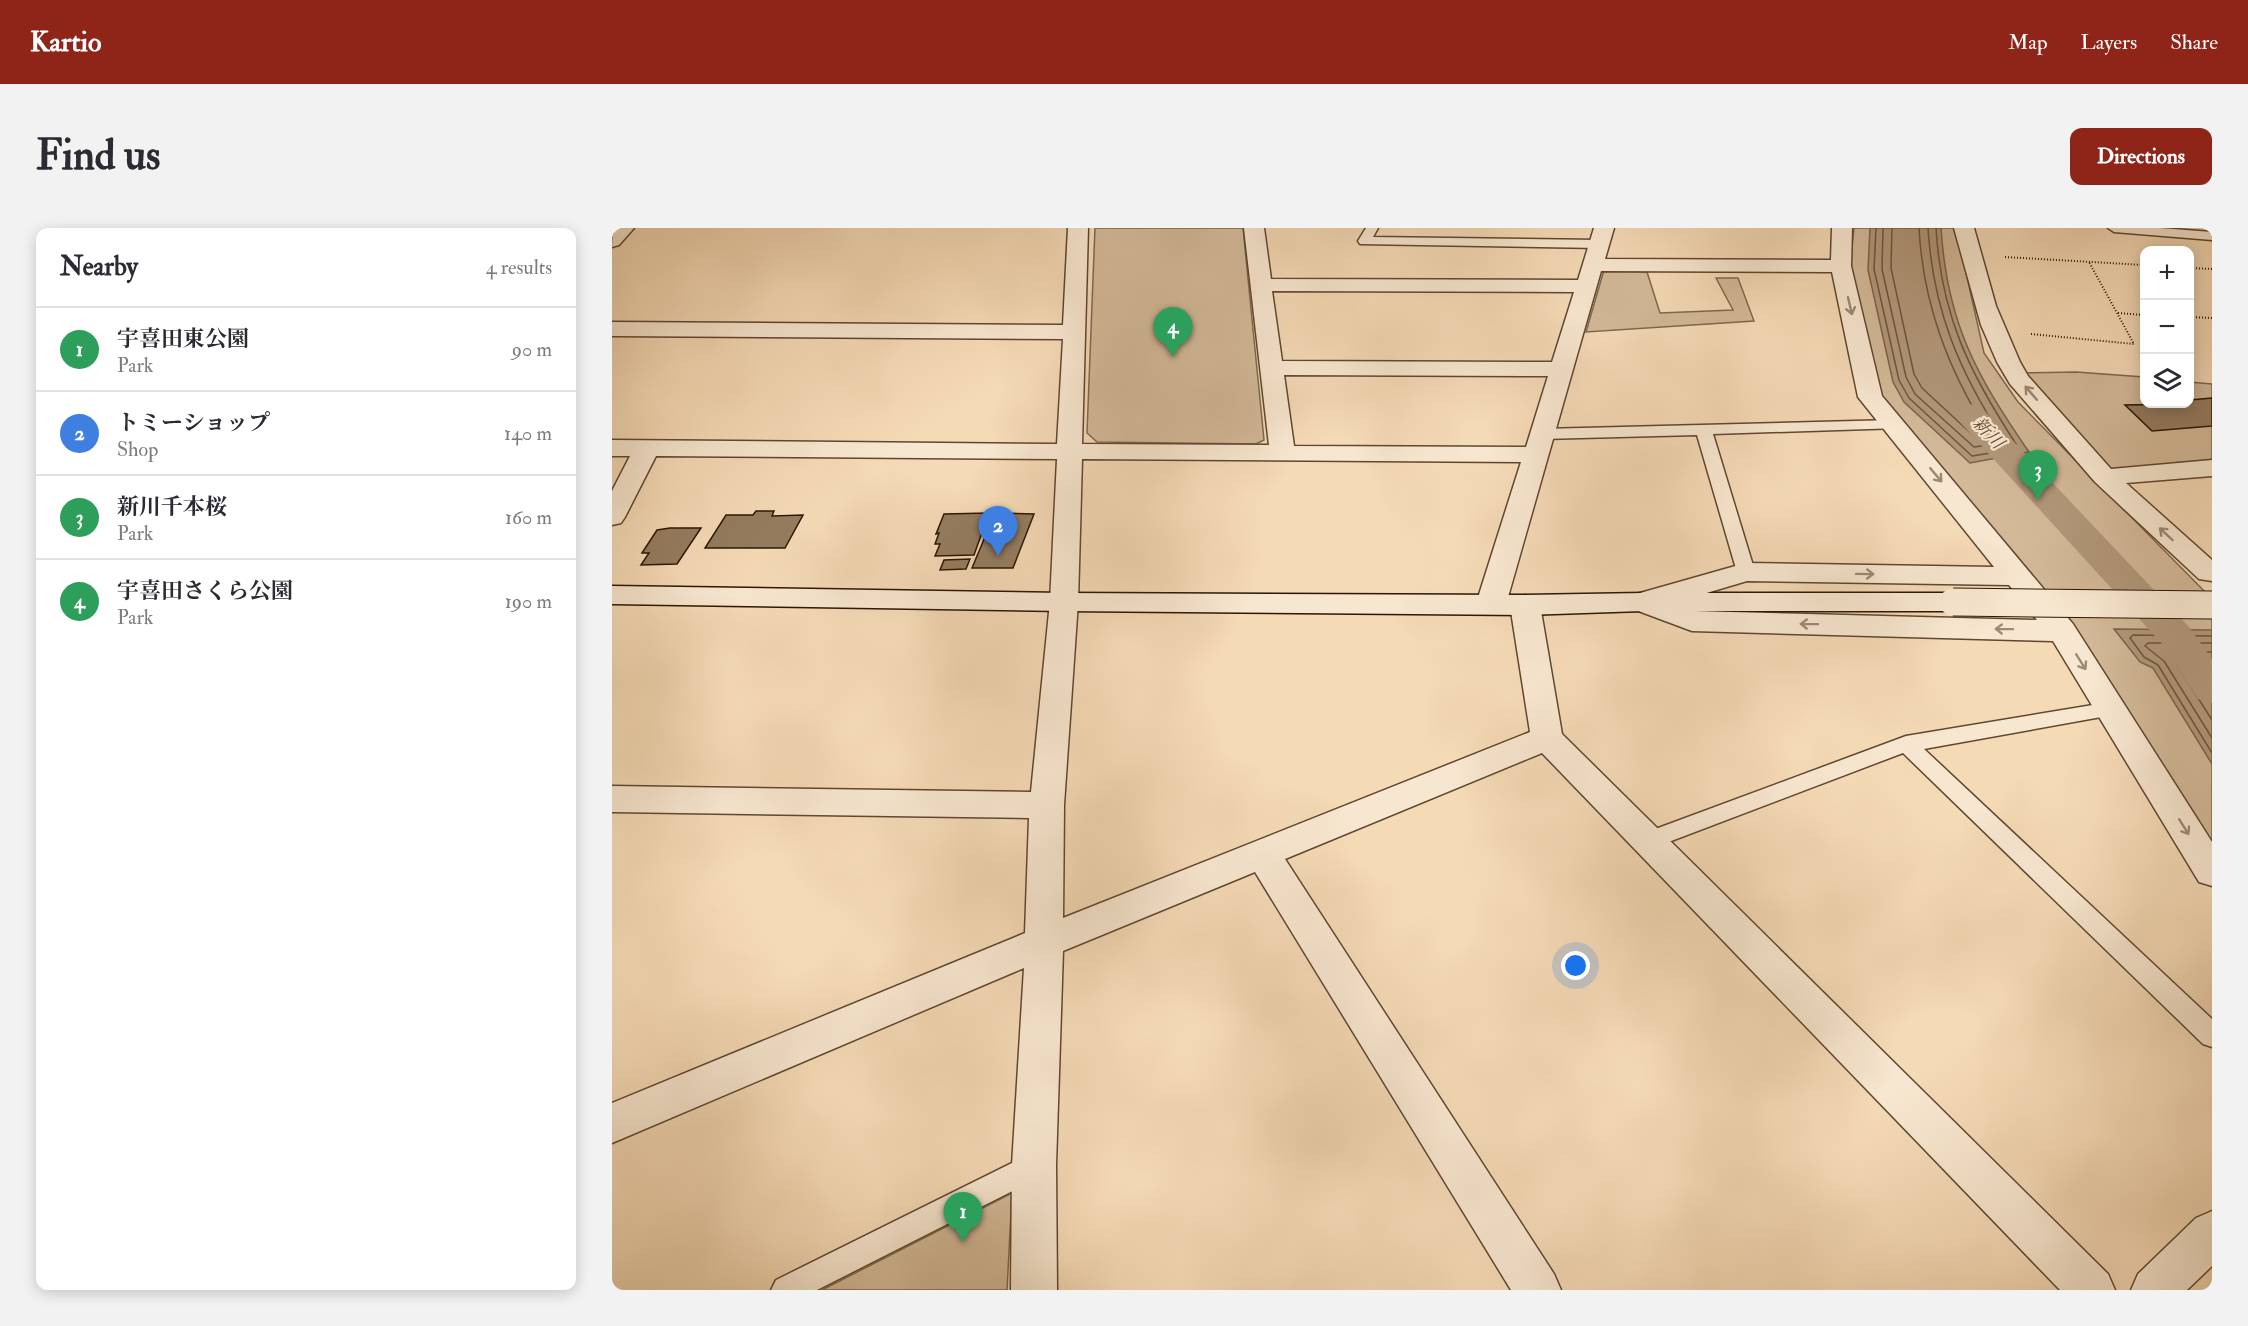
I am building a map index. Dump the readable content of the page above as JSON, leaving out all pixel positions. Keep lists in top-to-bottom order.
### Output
{
  "water": ["新川"],
  "page": {
    "header": "Kartio",
    "nav": ["Map", "Layers", "Share"],
    "buttons": "Directions",
    "title": "Find us",
    "heading": ["Nearby", "4 results"],
    "map_buttons": ["+", "−"],
    "list": [
      {
        "mark": "1",
        "name": "宇喜田東公園",
        "note": "Park",
        "value": "90 m"
      },
      {
        "mark": "2",
        "name": "トミーショップ",
        "note": "Shop",
        "value": "140 m"
      },
      {
        "mark": "3",
        "name": "新川千本桜",
        "note": "Park",
        "value": "160 m"
      },
      {
        "mark": "4",
        "name": "宇喜田さくら公園",
        "note": "Park",
        "value": "190 m"
      }
    ],
    "pins": [
      "4",
      "3",
      "2",
      "1"
    ]
  }
}
